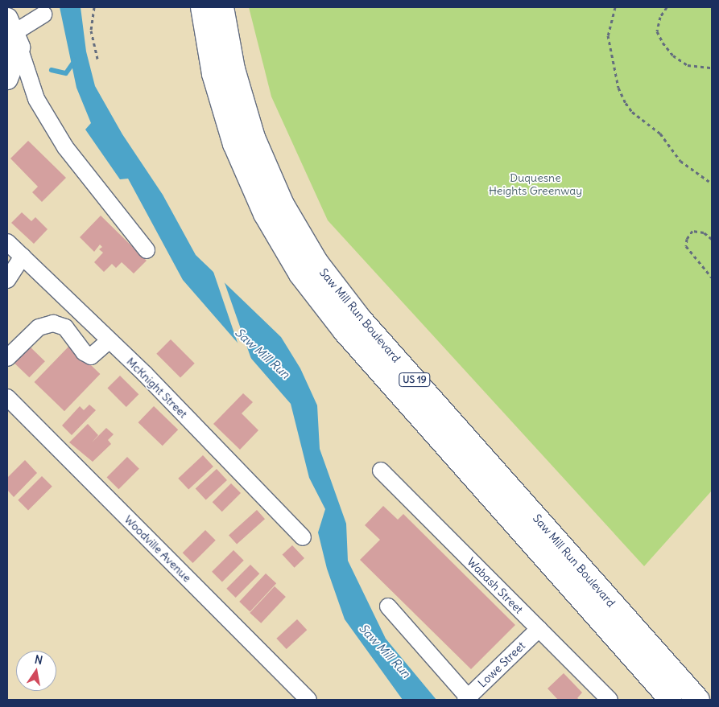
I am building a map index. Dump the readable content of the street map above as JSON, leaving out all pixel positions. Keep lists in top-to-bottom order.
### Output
{
  "streets": {
    "highway": ["Saw Mill Run Boulevard", "US 19"],
    "street": [
      "McKnight Street",
      "Woodville Avenue",
      "Wabash Street",
      "Lowe Street"
    ]
  },
  "crossings": [
    ["Wabash Street", "Lowe Street"]
  ],
  "water": ["Saw Mill Run"],
  "parks": ["Duquesne Heights Greenway"],
  "north": "top"
}
